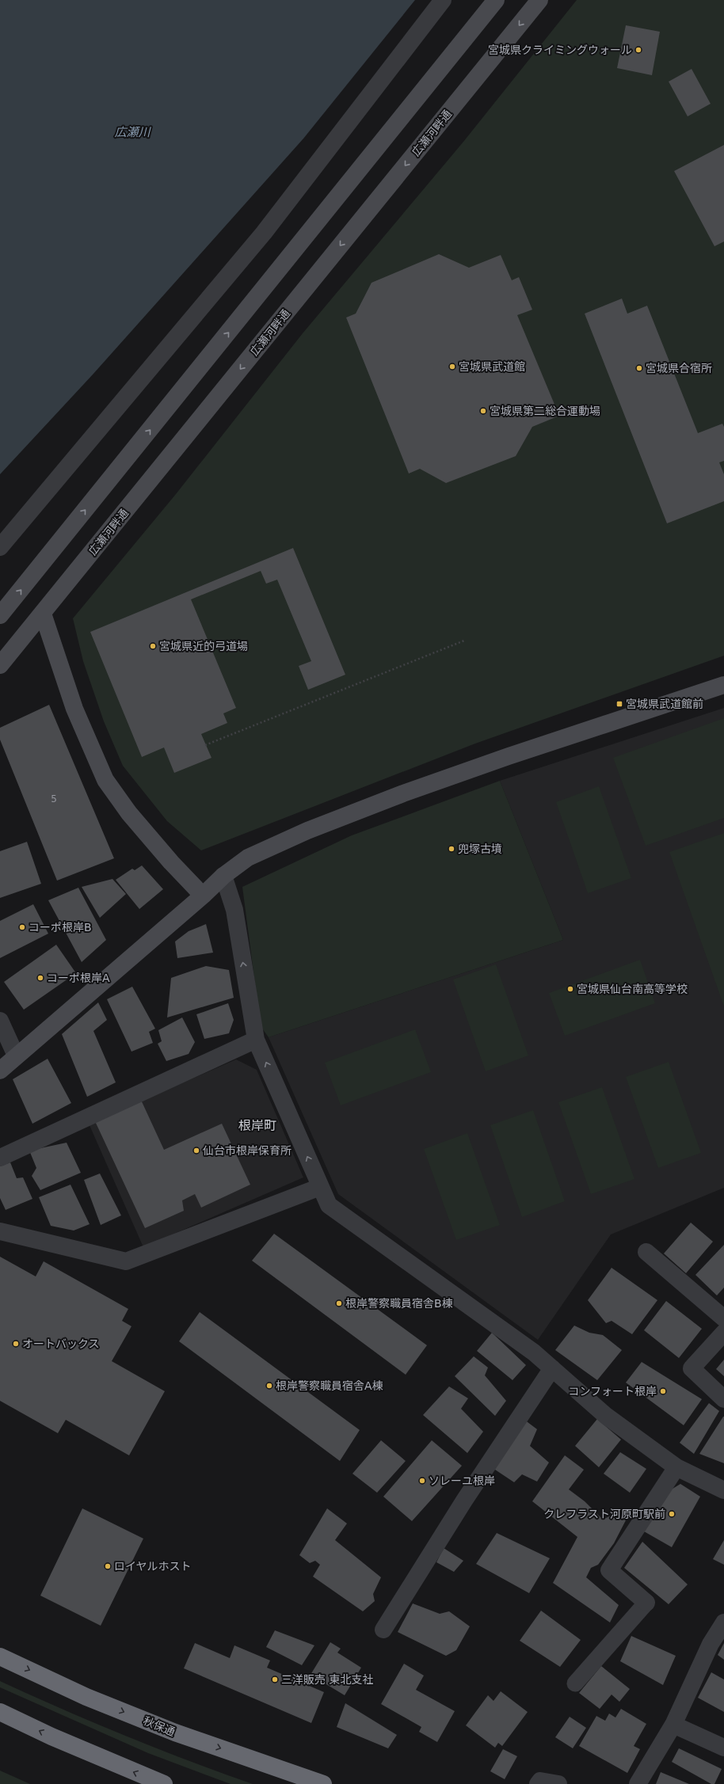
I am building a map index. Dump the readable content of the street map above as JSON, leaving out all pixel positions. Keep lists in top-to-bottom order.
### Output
{
  "streets": {
    "highway": ["秋保通"],
    "main road": ["広瀬河畔通"]
  },
  "districts": ["根岸町"],
  "water": ["広瀬川"],
  "places": {
    "other": [
      "宮城県クライミングウォール",
      "宮城県武道館",
      "宮城県合宿所",
      "宮城県第二総合運動場",
      "宮城県近的弓道場",
      "兜塚古墳",
      "コーポ根岸B",
      "コーポ根岸A",
      "宮城県仙台南高等学校",
      "仙台市根岸保育所",
      "根岸警察職員宿舎B棟",
      "オートバックス",
      "根岸警察職員宿舎A棟",
      "コンフォート根岸",
      "ソレーユ根岸",
      "クレフラスト河原町駅前",
      "ロイヤルホスト",
      "三洋販売 東北支社"
    ],
    "transit": ["宮城県武道館前"]
  },
  "house_numbers": ["5"]
}
